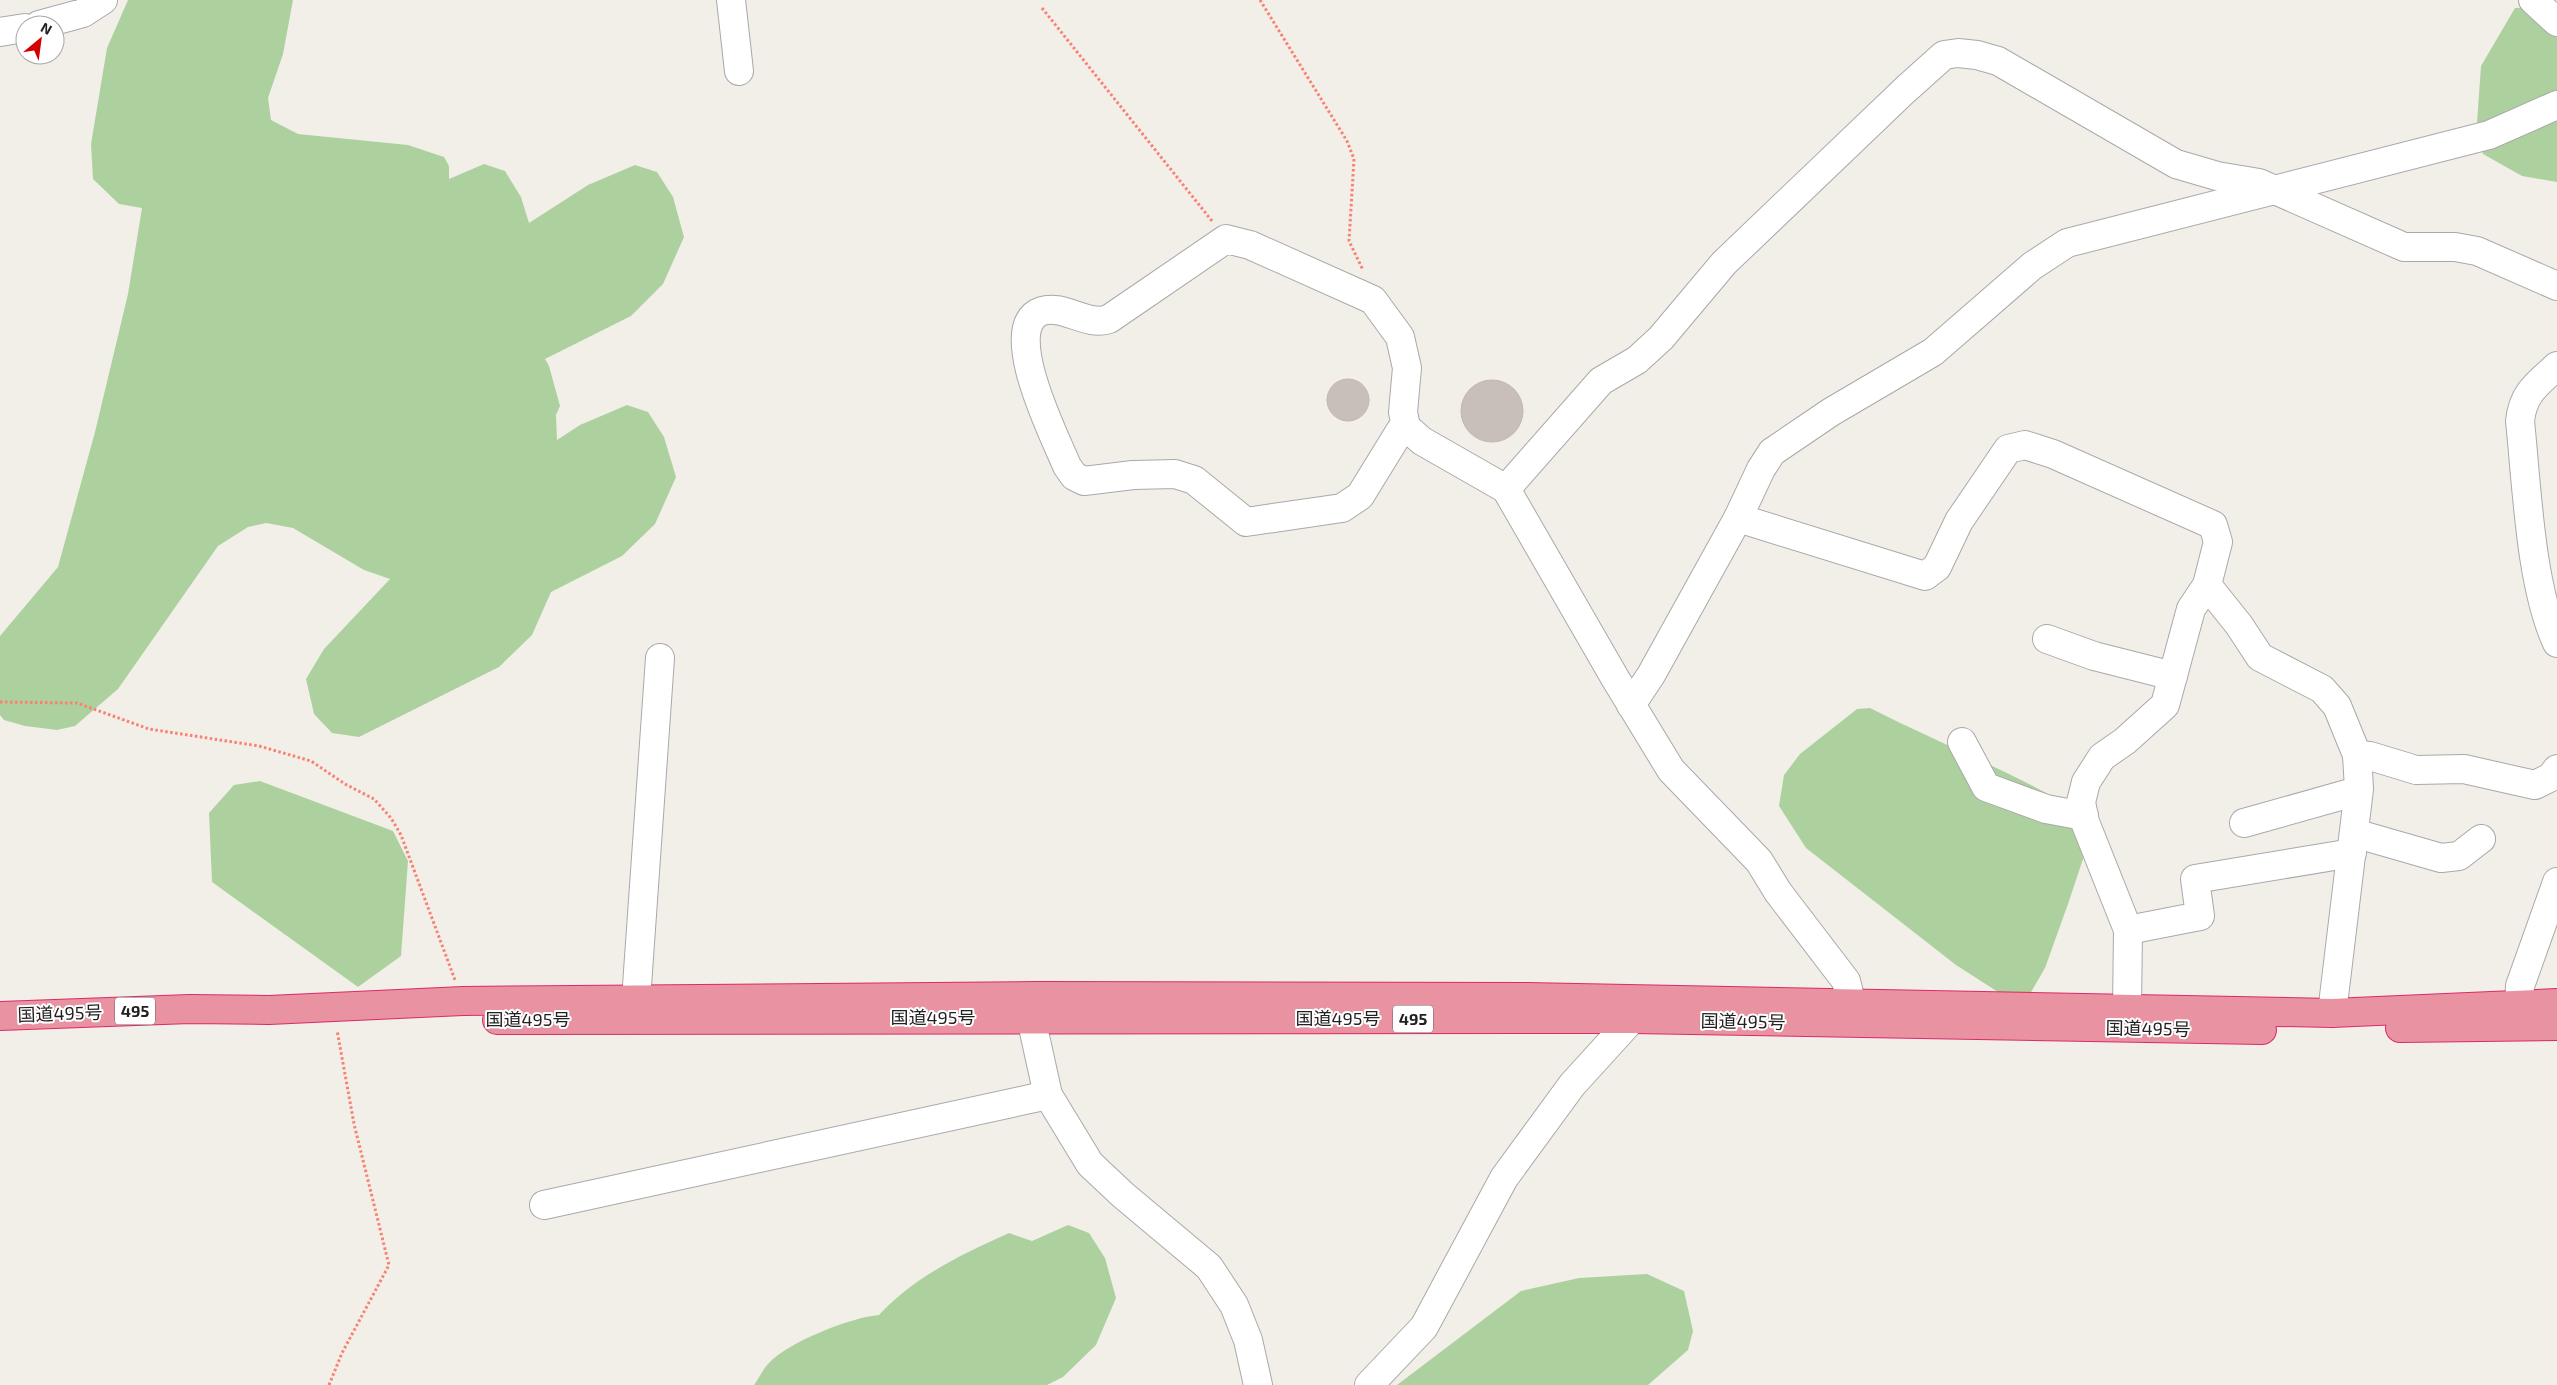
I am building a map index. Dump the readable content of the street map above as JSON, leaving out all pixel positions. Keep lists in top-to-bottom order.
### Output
{
  "streets": {
    "highway": ["495", "国道495号"]
  },
  "north": "top right"
}
